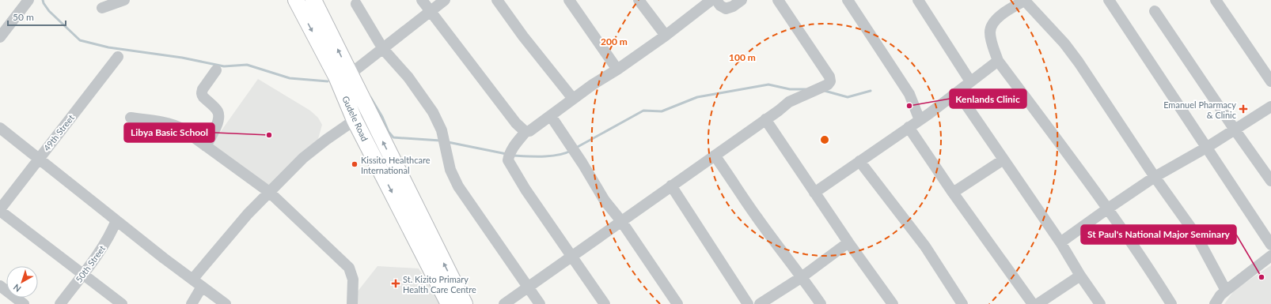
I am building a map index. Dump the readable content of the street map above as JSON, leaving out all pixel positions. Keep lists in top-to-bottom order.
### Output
{
  "streets": {
    "highway": ["Gudele Road"],
    "street": ["49th Street", "50th Street"]
  },
  "places": {
    "other": [
      "Kenlands Clinic",
      "Libya Basic School",
      "Kissito Healthcare International",
      "St Paul's National Major Seminary"
    ],
    "health": ["Emanuel Pharmacy & Clinic", "St. Kizito Primary Health Care Centre"]
  },
  "scale_bar": "50 m",
  "north": "bottom left",
  "rings": ["200 m", "100 m"]
}
